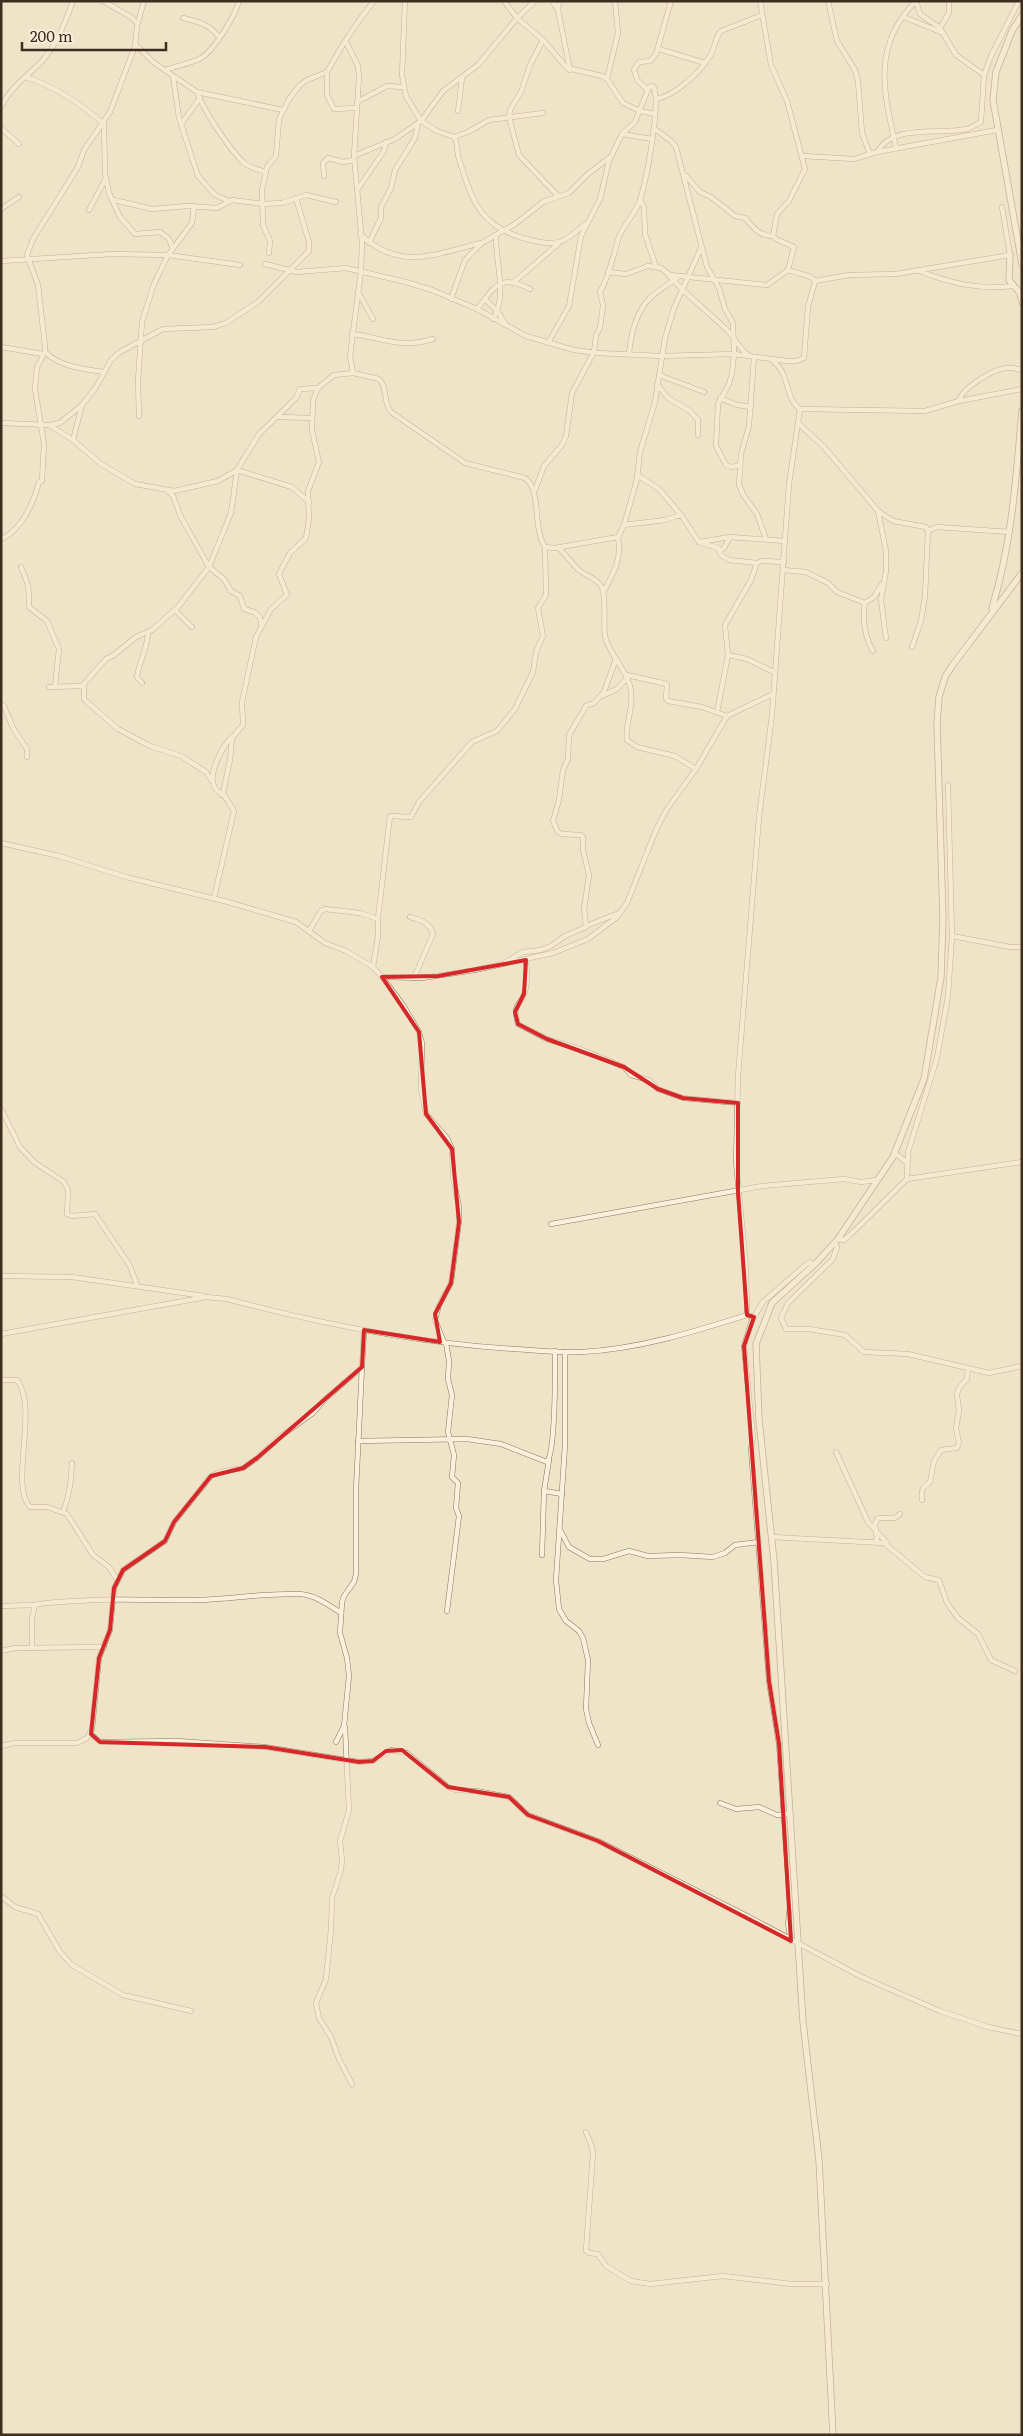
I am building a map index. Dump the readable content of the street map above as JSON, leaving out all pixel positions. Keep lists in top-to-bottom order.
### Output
{
  "scale_bar": "200 m"
}
